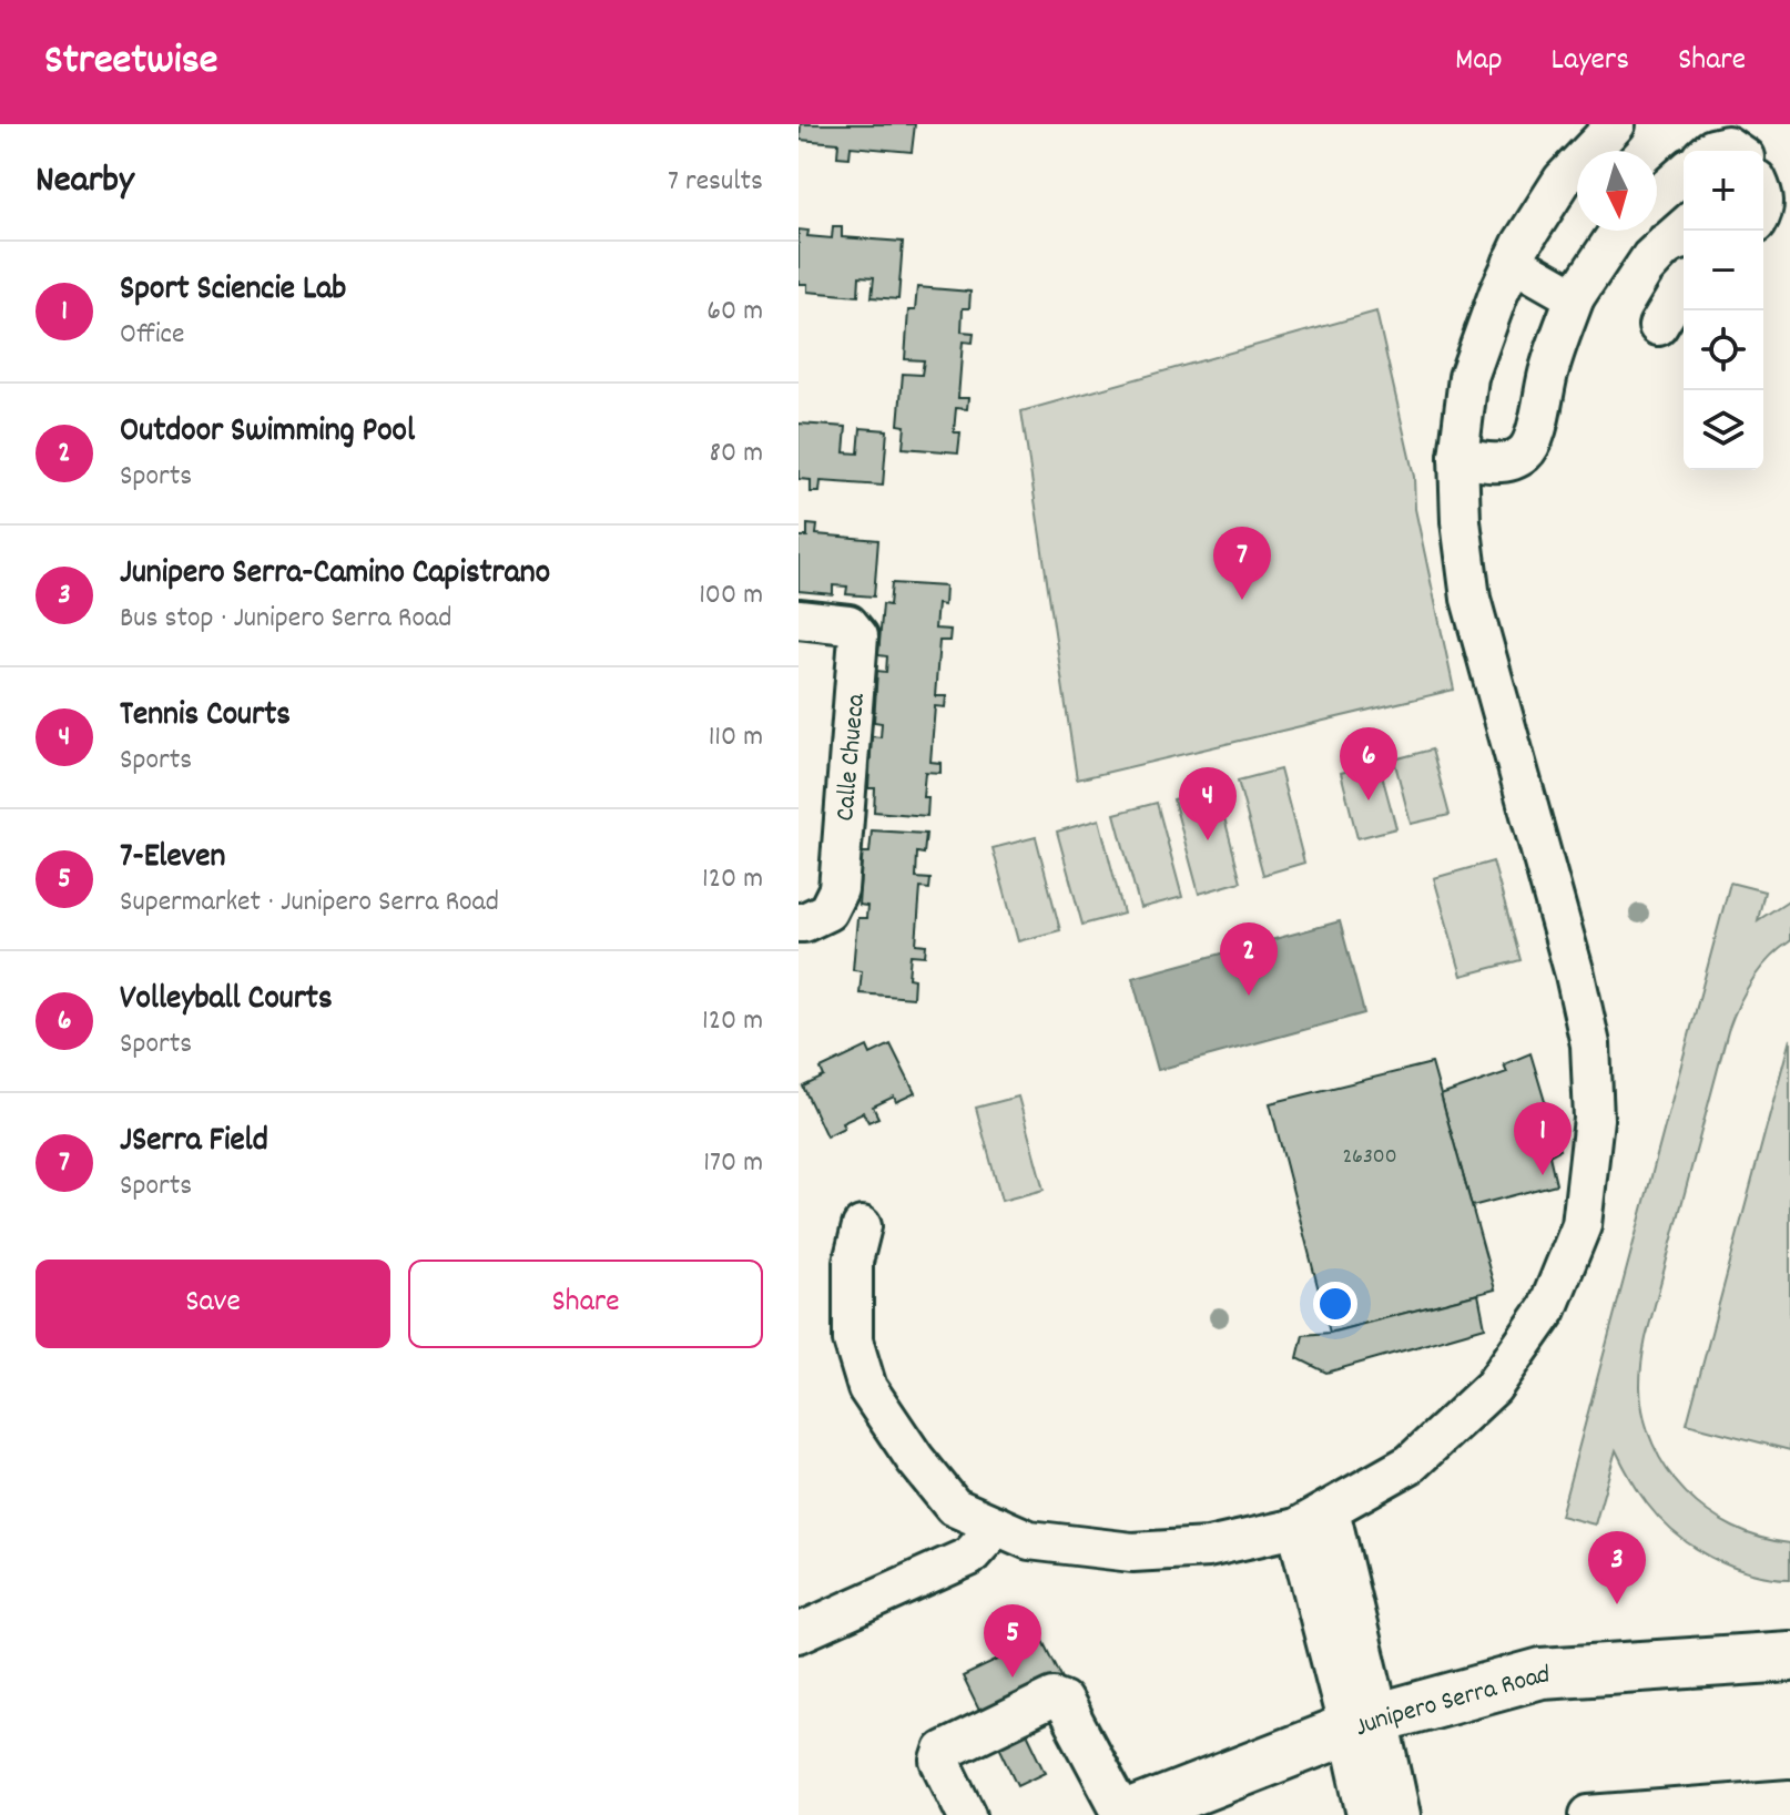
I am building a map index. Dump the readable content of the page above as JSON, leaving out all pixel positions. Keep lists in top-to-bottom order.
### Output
{
  "streets": {
    "main road": ["Junipero Serra Road"],
    "street": ["Calle Chueca"]
  },
  "house_numbers": ["26300"],
  "north": "bottom",
  "page": {
    "header": "Streetwise",
    "nav": ["Map", "Layers", "Share"],
    "heading": ["Nearby", "7 results"],
    "map_buttons": ["+", "−"],
    "list": [
      {
        "mark": "1",
        "name": "Sport Sciencie Lab",
        "note": "Office",
        "value": "60 m"
      },
      {
        "mark": "2",
        "name": "Outdoor Swimming Pool",
        "note": "Sports",
        "value": "80 m"
      },
      {
        "mark": "3",
        "name": "Junipero Serra-Camino Capistrano",
        "note": "Bus stop · Junipero Serra Road",
        "value": "100 m"
      },
      {
        "mark": "4",
        "name": "Tennis Courts",
        "note": "Sports",
        "value": "110 m"
      },
      {
        "mark": "5",
        "name": "7-Eleven",
        "note": "Supermarket · Junipero Serra Road",
        "value": "120 m"
      },
      {
        "mark": "6",
        "name": "Volleyball Courts",
        "note": "Sports",
        "value": "120 m"
      },
      {
        "mark": "7",
        "name": "JSerra Field",
        "note": "Sports",
        "value": "170 m"
      }
    ],
    "pins": [
      "7",
      "6",
      "4",
      "2",
      "1",
      "3",
      "5"
    ],
    "buttons": ["Save", "Share"]
  }
}
